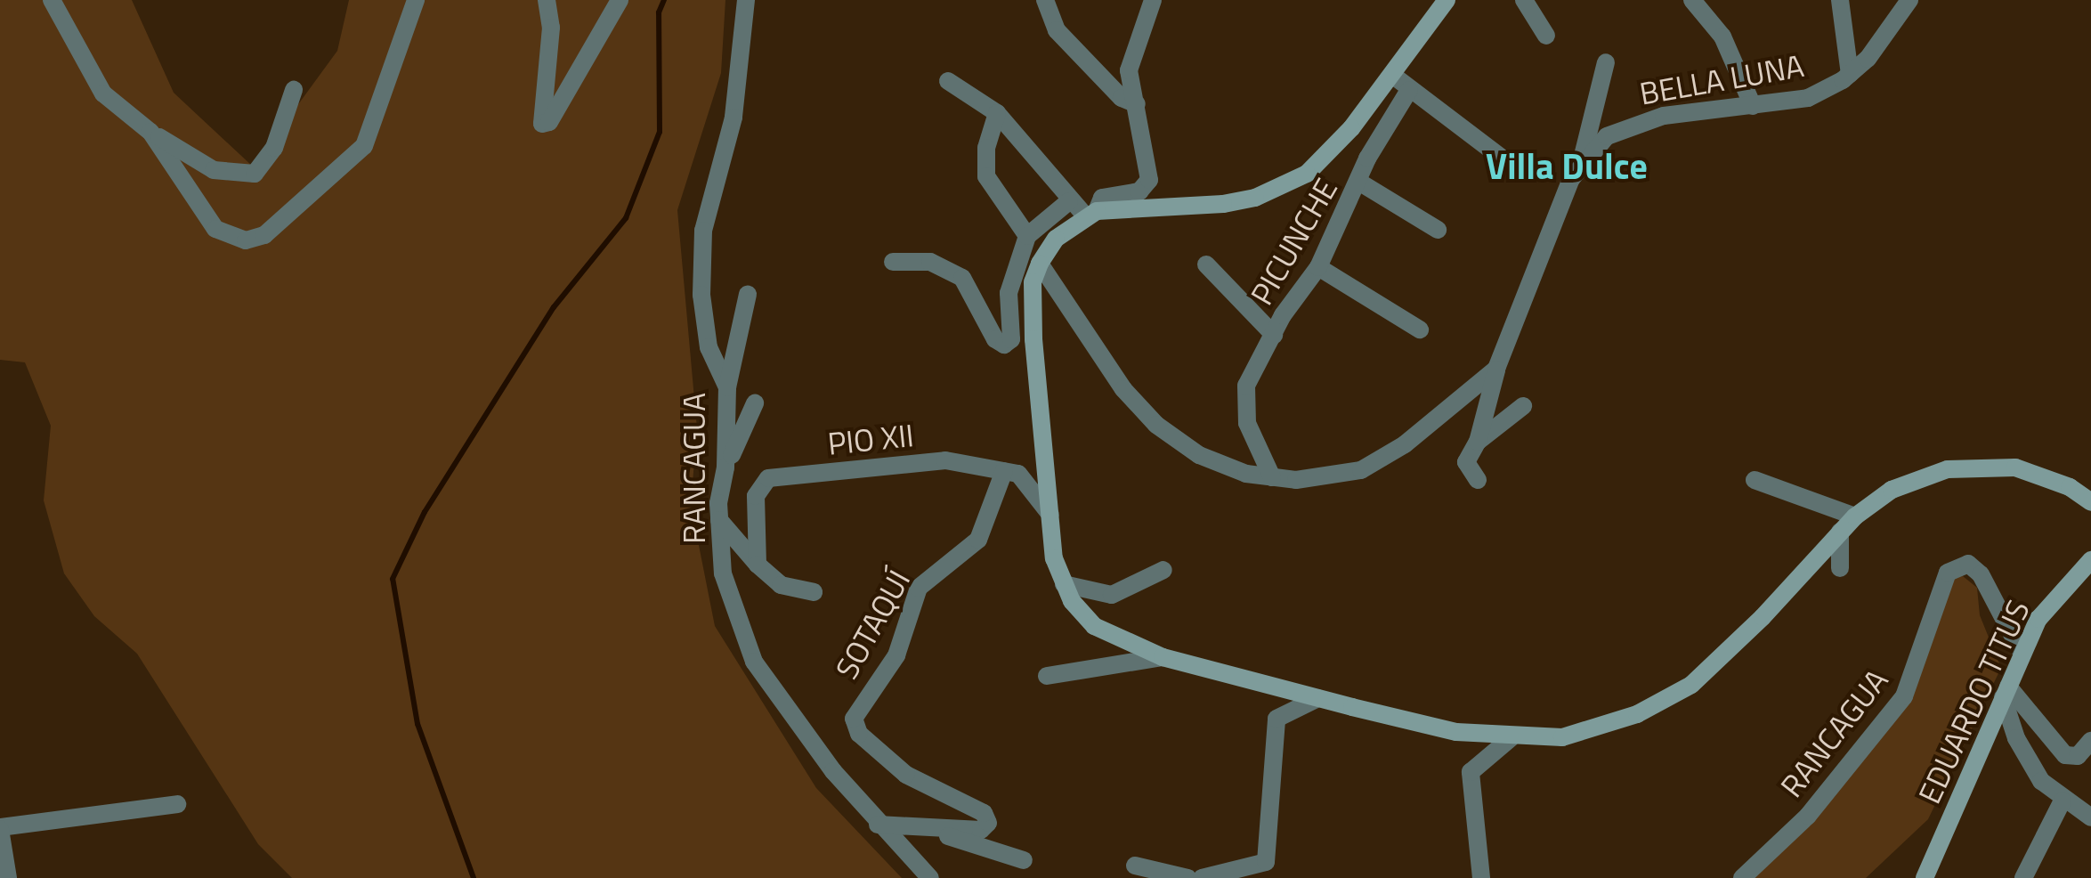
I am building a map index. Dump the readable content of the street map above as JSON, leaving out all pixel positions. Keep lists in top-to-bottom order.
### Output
{
  "streets": {
    "street": [
      "BELLA LUNA",
      "PICUNCHE",
      "PIO XII",
      "RANCAGUA",
      "SOTAQUÍ",
      "EDUARDO TITUS"
    ]
  },
  "crossings": [
    ["PIO XII", "SOTAQUÍ"],
    ["RANCAGUA", "EDUARDO TITUS"]
  ],
  "districts": ["Villa Dulce"]
}
